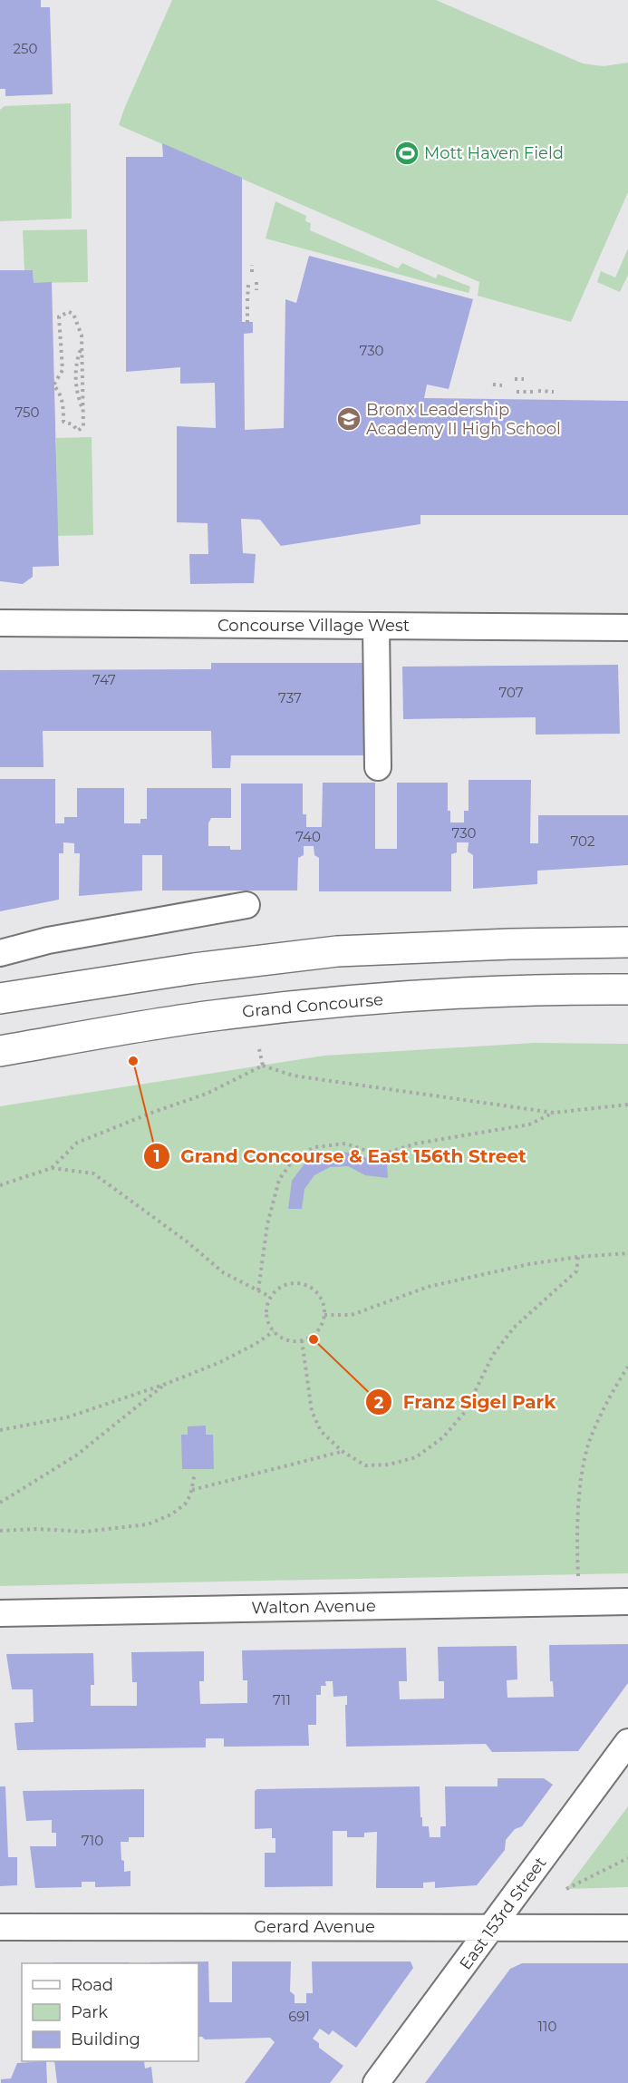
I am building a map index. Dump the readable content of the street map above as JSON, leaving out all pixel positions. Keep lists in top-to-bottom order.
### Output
{
  "streets": {
    "main road": ["Grand Concourse"],
    "street": [
      "Concourse Village West",
      "Walton Avenue",
      "East 153rd Street",
      "Gerard Avenue"
    ]
  },
  "crossings": [
    ["East 153rd Street", "Gerard Avenue"]
  ],
  "places": {
    "sports": ["Mott Haven Field"],
    "school or university": ["Bronx Leadership Academy II High School"],
    "other": ["Grand Concourse & East 156th Street", "Franz Sigel Park"]
  },
  "house_numbers": [
    "250",
    "730",
    "750",
    "747",
    "707",
    "737",
    "730",
    "740",
    "702",
    "711",
    "710",
    "691",
    "110"
  ],
  "legend": ["Road", "Park", "Building"]
}
